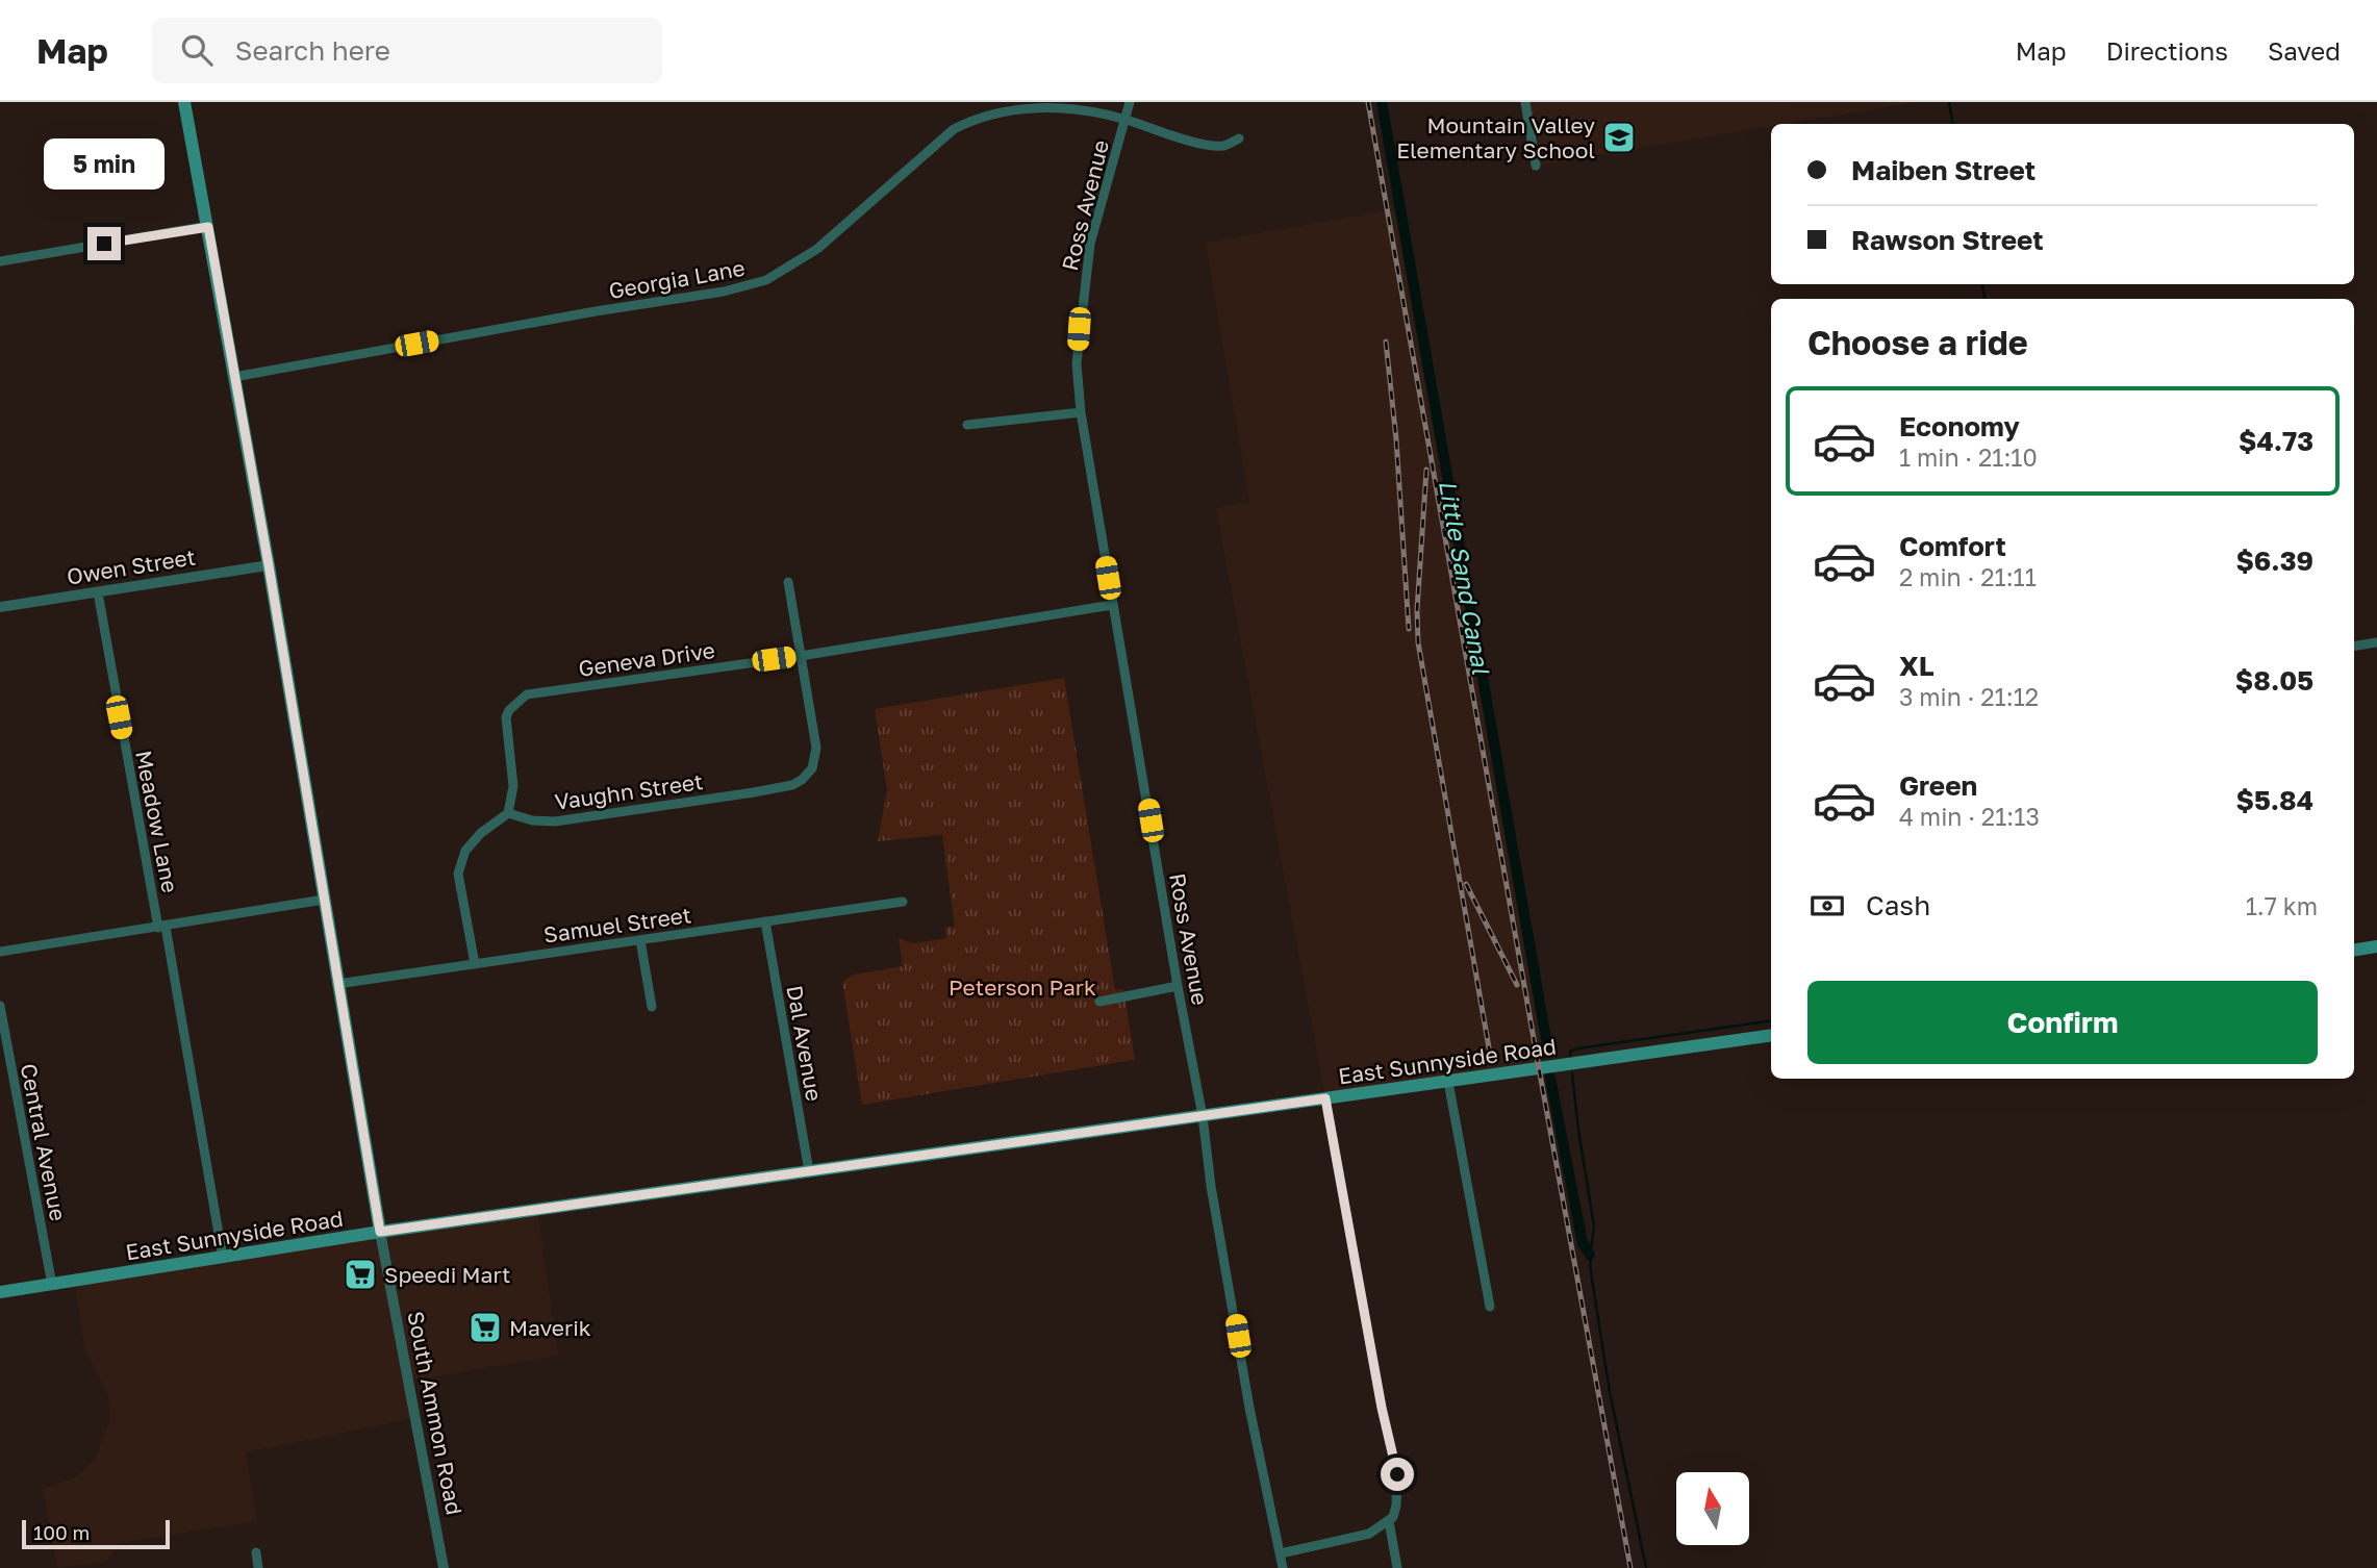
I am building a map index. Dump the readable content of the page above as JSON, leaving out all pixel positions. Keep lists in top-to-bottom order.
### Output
{
  "streets": {
    "main road": ["East Sunnyside Road", "South Ammon Road"],
    "street": [
      "Ross Avenue",
      "Georgia Lane",
      "Owen Street",
      "Geneva Drive",
      "Vaughn Street",
      "Meadow Lane",
      "Samuel Street",
      "Dal Avenue",
      "Central Avenue"
    ]
  },
  "crossings": [
    ["Ross Avenue", "Georgia Lane"],
    ["Ross Avenue", "Geneva Drive"],
    ["Ross Avenue", "East Sunnyside Road"],
    ["Georgia Lane", "South Ammon Road"],
    ["Owen Street", "Meadow Lane"],
    ["Owen Street", "South Ammon Road"],
    ["Geneva Drive", "Vaughn Street"],
    ["Meadow Lane", "East Sunnyside Road"],
    ["Samuel Street", "Dal Avenue"],
    ["Samuel Street", "South Ammon Road"],
    ["Dal Avenue", "East Sunnyside Road"],
    ["East Sunnyside Road", "Central Avenue"],
    ["East Sunnyside Road", "South Ammon Road"]
  ],
  "water": ["Little Sand Canal"],
  "parks": ["Peterson Park"],
  "places": {
    "school or university": ["Mountain Valley Elementary School"],
    "supermarket": ["Speedi Mart", "Maverik"]
  },
  "scale_bar": "100 m",
  "north": "top",
  "page": {
    "header": "Map",
    "search": "Search here",
    "nav": ["Map", "Directions", "Saved"],
    "banner": ["Maiben Street", "Rawson Street"],
    "bubble": "5 min",
    "heading": "Choose a ride",
    "list": [
      {
        "name": "Economy",
        "note": "1 min · 21:10",
        "value": "$4.73"
      },
      {
        "name": "Comfort",
        "note": "2 min · 21:11",
        "value": "$6.39"
      },
      {
        "name": "XL",
        "note": "3 min · 21:12",
        "value": "$8.05"
      },
      {
        "name": "Green",
        "note": "4 min · 21:13",
        "value": "$5.84"
      }
    ],
    "pay": ["Cash", "1.7 km"],
    "buttons": "Confirm",
    "scale": "100 m"
  }
}
